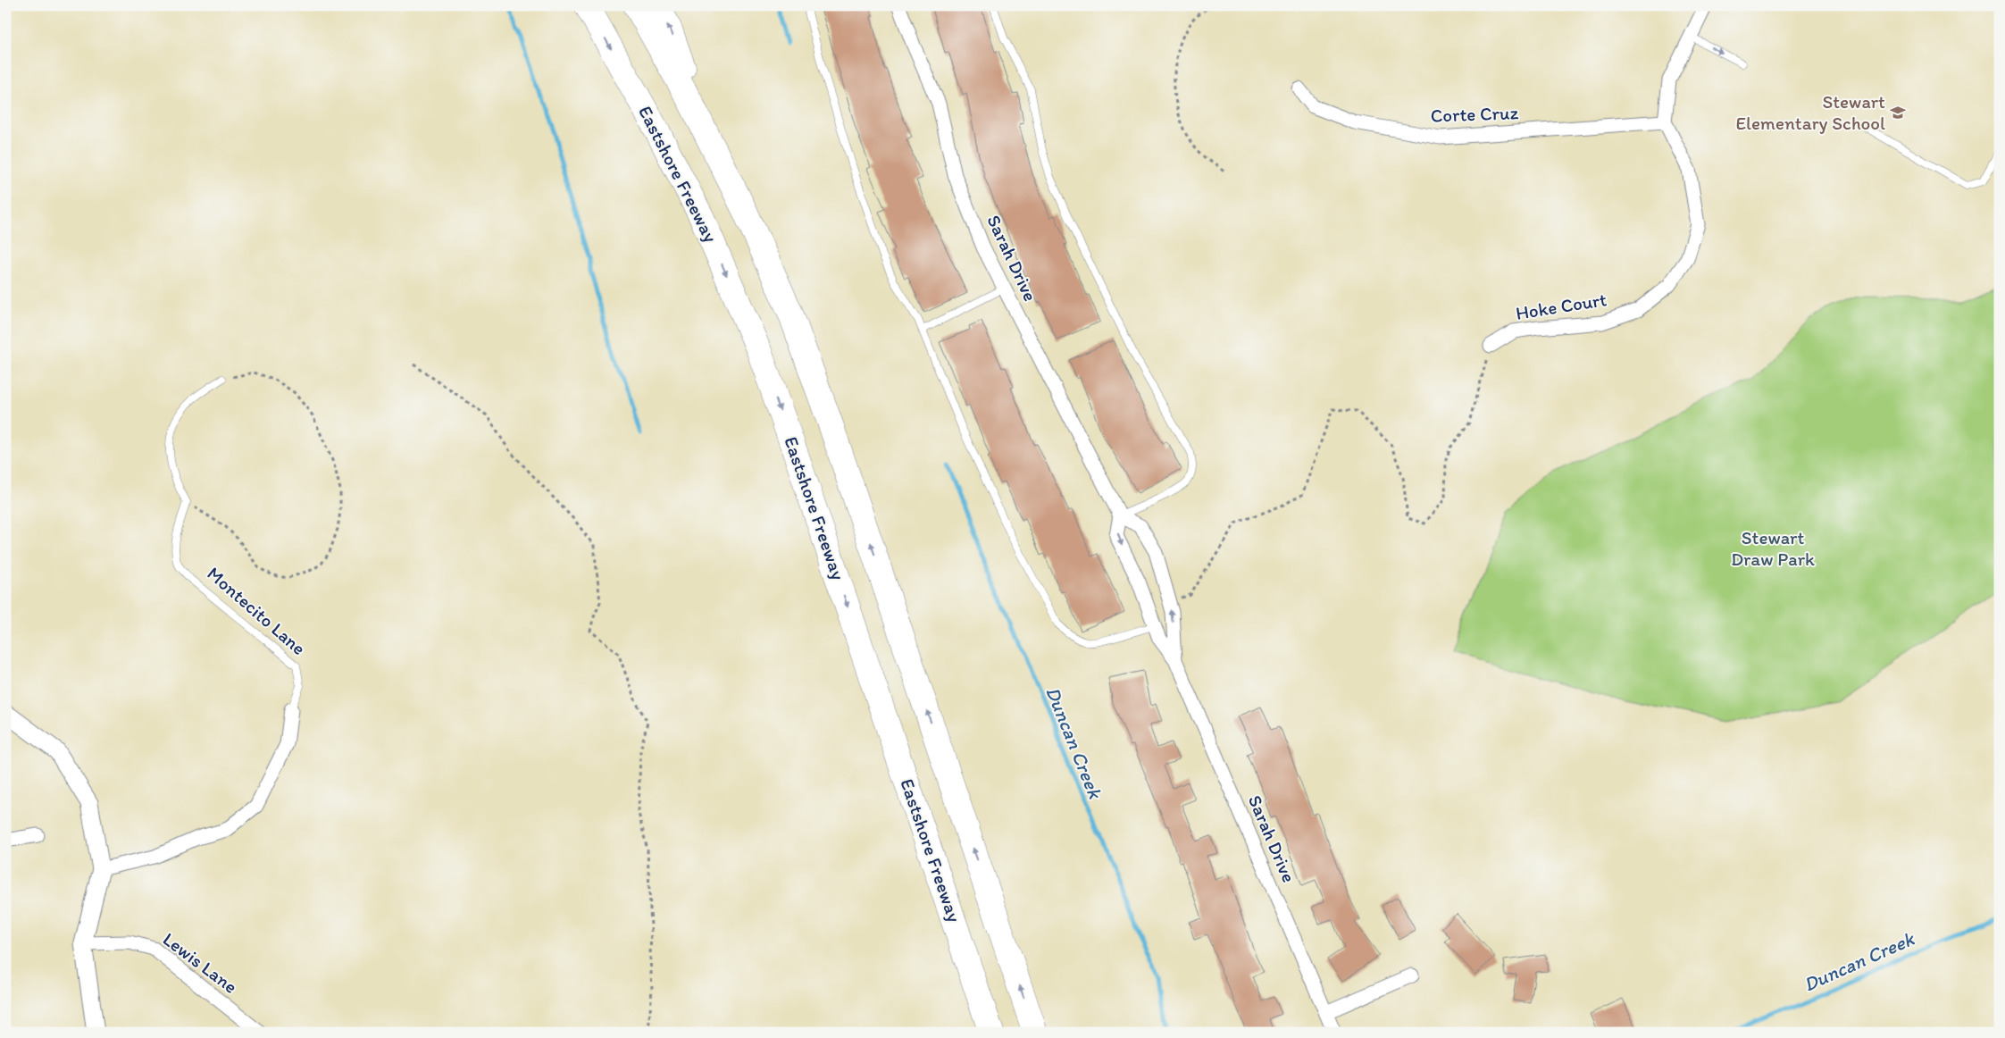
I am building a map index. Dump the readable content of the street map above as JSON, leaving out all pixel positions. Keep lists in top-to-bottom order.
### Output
{
  "streets": {
    "highway": ["Eastshore Freeway"],
    "street": [
      "Corte Cruz",
      "Sarah Drive",
      "Hoke Court",
      "Montecito Lane",
      "Lewis Lane"
    ]
  },
  "crossings": [
    ["Corte Cruz", "Hoke Court"]
  ],
  "water": ["Duncan Creek"],
  "parks": ["Stewart Draw Park"],
  "places": {
    "school or university": ["Stewart Elementary School"]
  }
}
